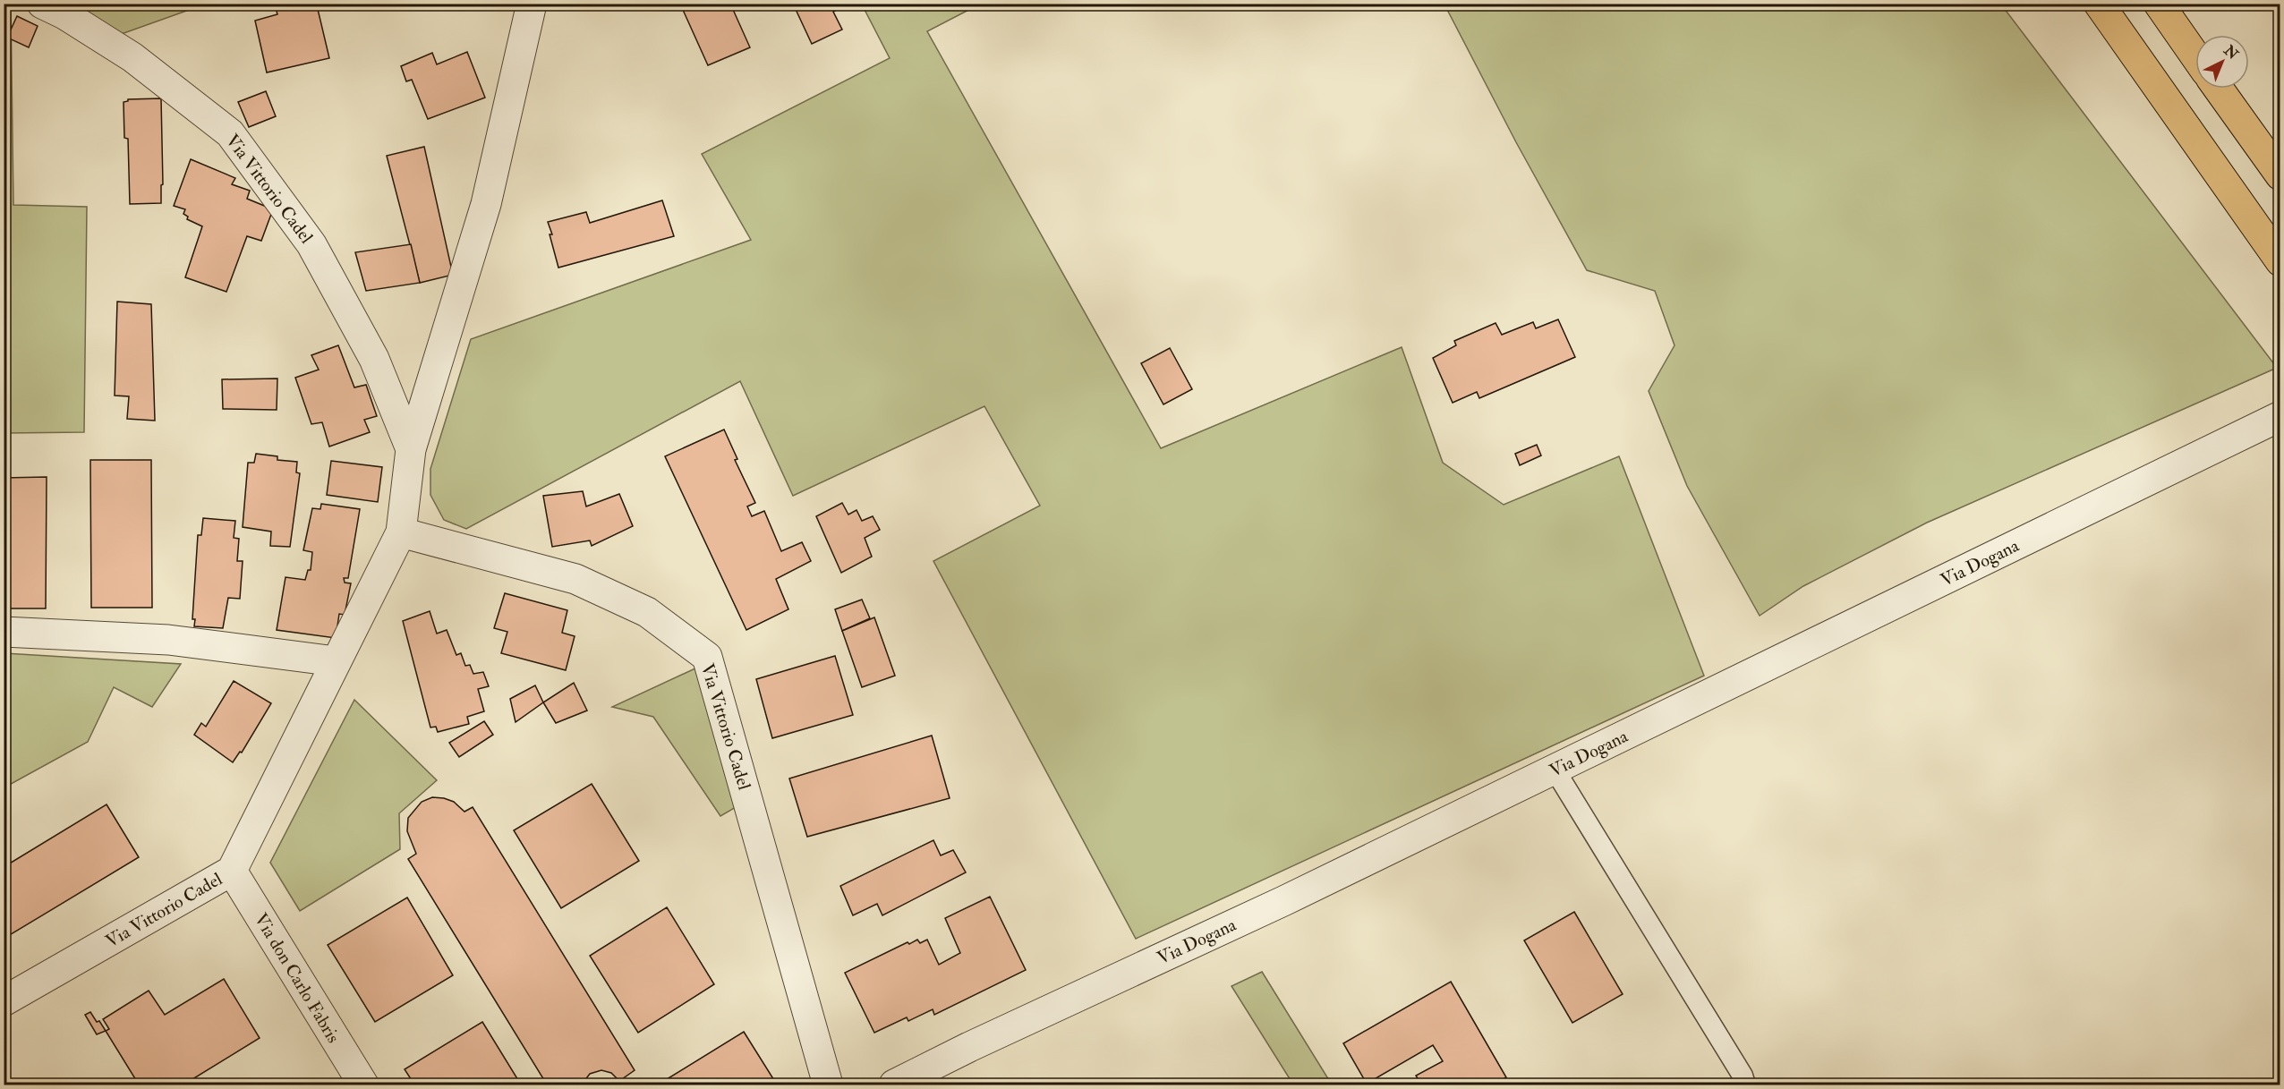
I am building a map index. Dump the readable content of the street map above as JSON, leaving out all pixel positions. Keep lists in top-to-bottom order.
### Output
{
  "streets": {
    "street": ["Via Vittorio Cadel", "Via Dogana", "Via don Carlo Fabris"]
  },
  "crossings": [
    ["Via Vittorio Cadel", "Via don Carlo Fabris"]
  ],
  "north": "top right"
}
